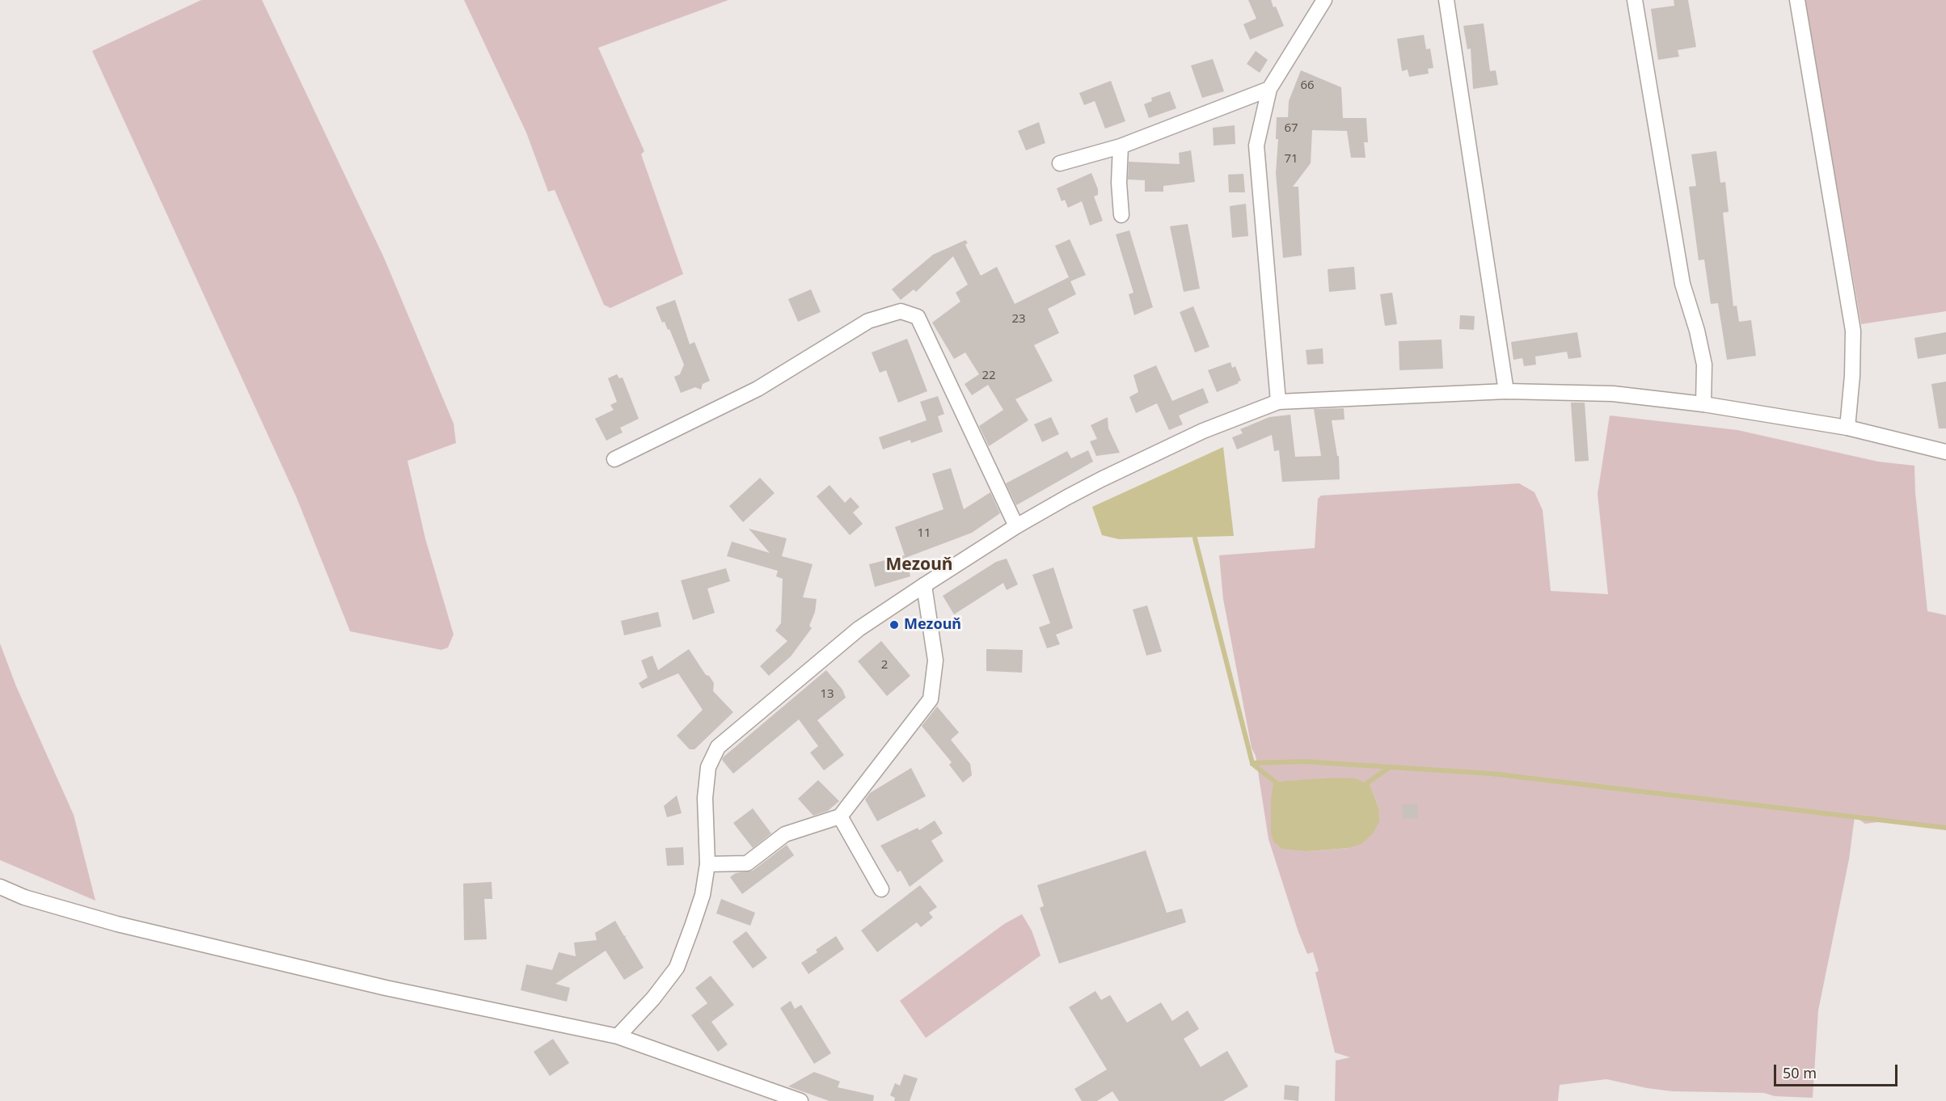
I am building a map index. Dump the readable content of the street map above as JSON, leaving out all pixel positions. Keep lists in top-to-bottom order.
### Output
{
  "districts": ["Mezouň"],
  "places": ["Mezouň"],
  "house_numbers": [
    "66",
    "67",
    "71",
    "23",
    "22",
    "11",
    "2",
    "13"
  ],
  "scale_bar": "50 m"
}
